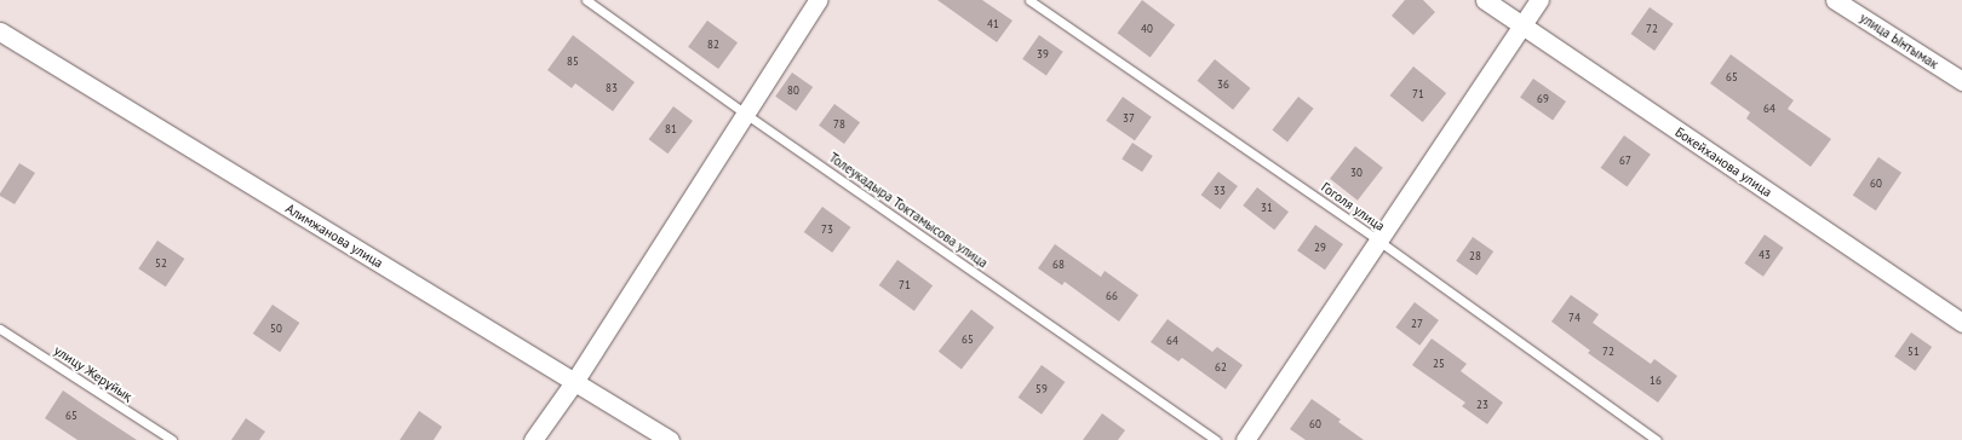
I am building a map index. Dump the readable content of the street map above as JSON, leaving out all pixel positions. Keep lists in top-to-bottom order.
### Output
{
  "streets": {
    "street": ["улица Ынтымак", "Бокейханова улица", "Алимжанова улица"],
    "lane": ["Гоголя улица", "Толеукадыра Токтамысова улица", "улицу Жерұйық"]
  },
  "house_numbers": [
    "41",
    "40",
    "72",
    "82",
    "39",
    "85",
    "65",
    "36",
    "83",
    "80",
    "71",
    "69",
    "64",
    "37",
    "78",
    "81",
    "67",
    "30",
    "60",
    "33",
    "31",
    "73",
    "29",
    "43",
    "28",
    "52",
    "68",
    "71",
    "66",
    "74",
    "27",
    "50",
    "65",
    "64",
    "72",
    "51",
    "25",
    "62",
    "16",
    "59",
    "23",
    "65",
    "60"
  ]
}
